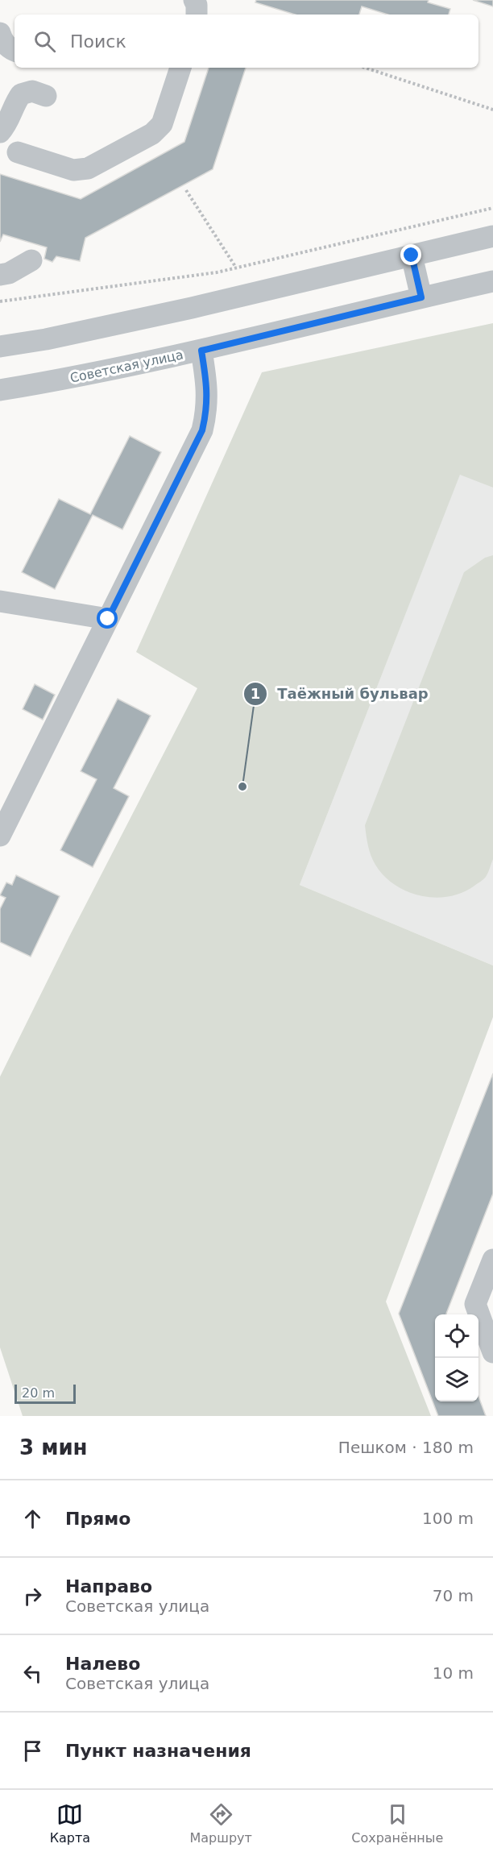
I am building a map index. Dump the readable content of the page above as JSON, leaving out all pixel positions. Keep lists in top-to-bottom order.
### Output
{
  "streets": {
    "street": ["Советская улица"]
  },
  "places": ["Таёжный бульвар"],
  "scale_bar": "20 m",
  "page": {
    "search": "Поиск",
    "scale": "20 m",
    "heading": ["3 мин", "Пешком · 180 m"],
    "list": [
      ["Прямо", "100 m"],
      ["Направо", "Советская улица", "70 m"],
      ["Налево", "Советская улица", "10 m"],
      "Пункт назначения"
    ],
    "nav": ["Карта", "Маршрут", "Сохранённые"]
  }
}
